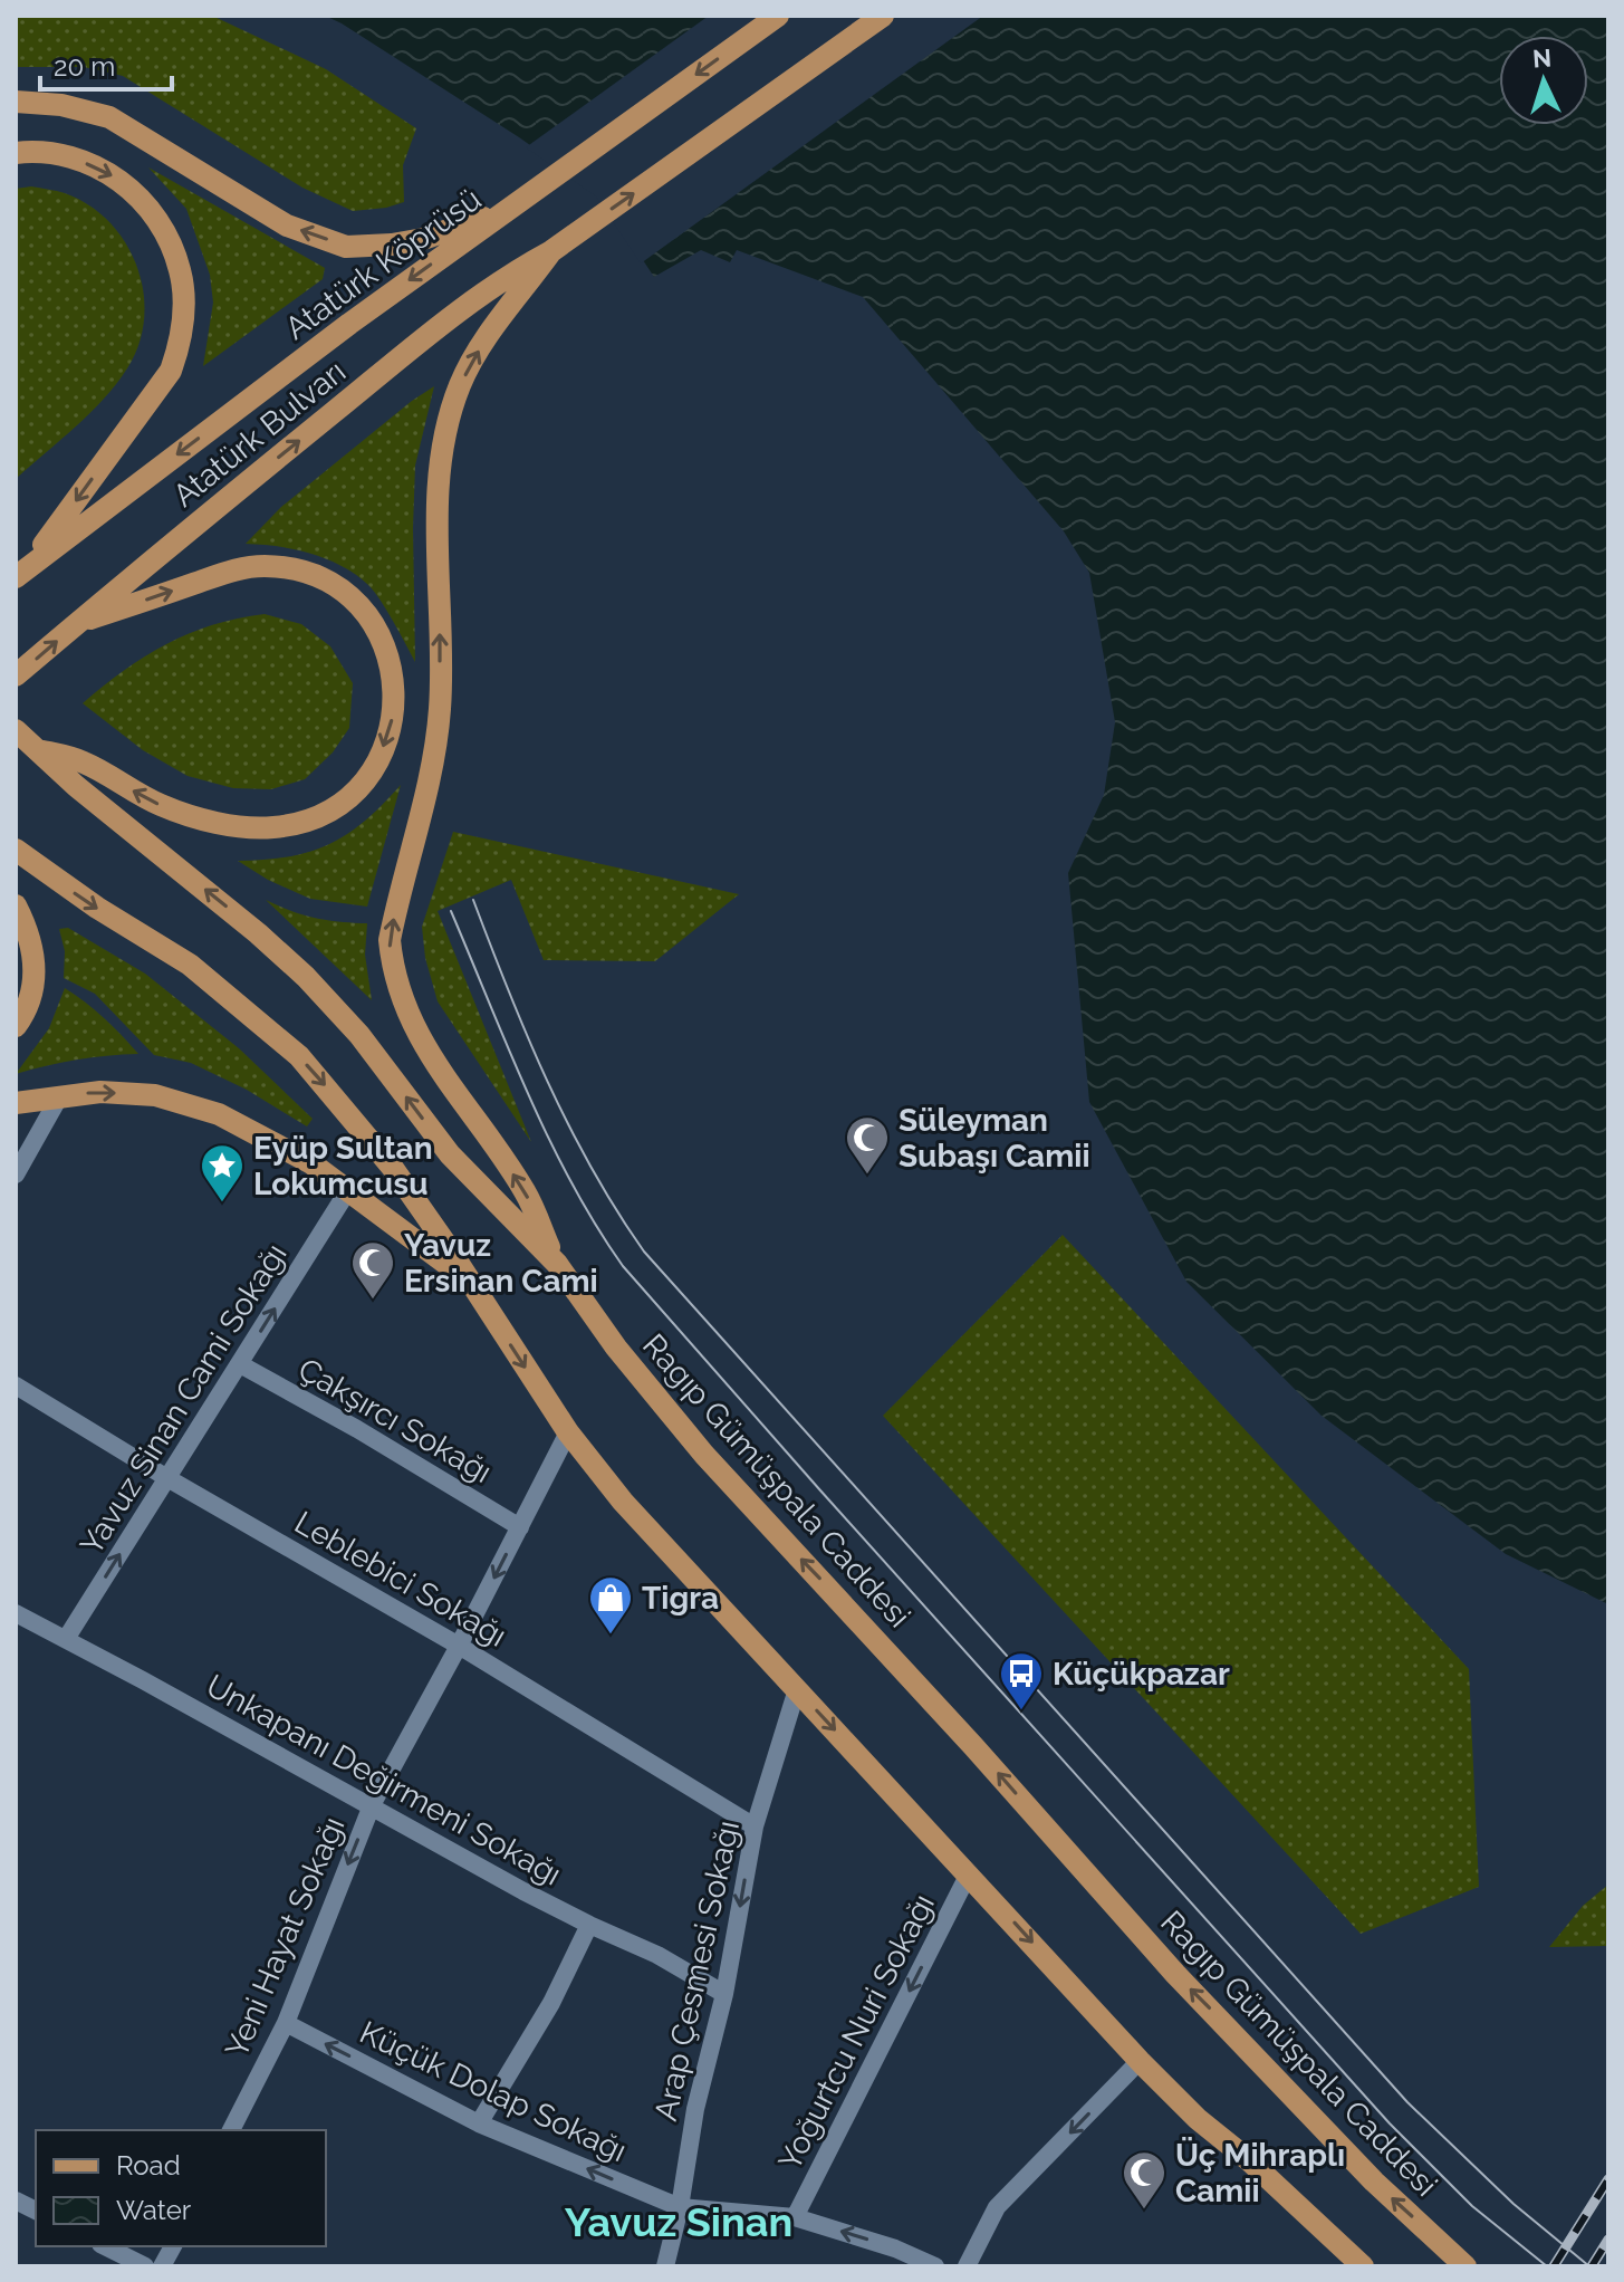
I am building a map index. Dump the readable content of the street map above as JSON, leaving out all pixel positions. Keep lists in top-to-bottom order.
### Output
{
  "streets": {
    "main road": ["Atatürk Köprüsü", "Atatürk Bulvarı", "Ragıp Gümüşpala Caddesi"],
    "street": [
      "Yavuz Sinan Cami Sokağı",
      "Çakşırcı Sokağı",
      "Leblebici Sokağı",
      "Unkapanı Değirmeni Sokağı",
      "Yeni Hayat Sokağı",
      "Arap Çesmesi Sokağı",
      "Yoğurtcu Nuri Sokağı",
      "Küçük Dolap Sokağı"
    ]
  },
  "crossings": [
    ["Yavuz Sinan Cami Sokağı", "Çakşırcı Sokağı"],
    ["Yavuz Sinan Cami Sokağı", "Leblebici Sokağı"],
    ["Yavuz Sinan Cami Sokağı", "Unkapanı Değirmeni Sokağı"],
    ["Çakşırcı Sokağı", "Yeni Hayat Sokağı"],
    ["Leblebici Sokağı", "Yeni Hayat Sokağı"],
    ["Leblebici Sokağı", "Arap Çesmesi Sokağı"],
    ["Unkapanı Değirmeni Sokağı", "Yeni Hayat Sokağı"],
    ["Unkapanı Değirmeni Sokağı", "Arap Çesmesi Sokağı"],
    ["Yeni Hayat Sokağı", "Küçük Dolap Sokağı"],
    ["Arap Çesmesi Sokağı", "Küçük Dolap Sokağı"],
    ["Yoğurtcu Nuri Sokağı", "Küçük Dolap Sokağı"]
  ],
  "one_way": [
    "Atatürk Bulvarı",
    "Yavuz Sinan Cami Sokağı",
    "Yeni Hayat Sokağı",
    "Yoğurtcu Nuri Sokağı",
    "Küçük Dolap Sokağı"
  ],
  "districts": ["Yavuz Sinan"],
  "places": {
    "mosque": ["Süleyman Subaşı Camii", "Yavuz Ersinan Cami", "Üç Mihraplı Camii"],
    "place": ["Eyüp Sultan Lokumcusu"],
    "shop": ["Tigra"],
    "bus stop": ["Küçükpazar"]
  },
  "legend": ["Road", "Water"],
  "scale_bar": "20 m",
  "north": "top"
}
